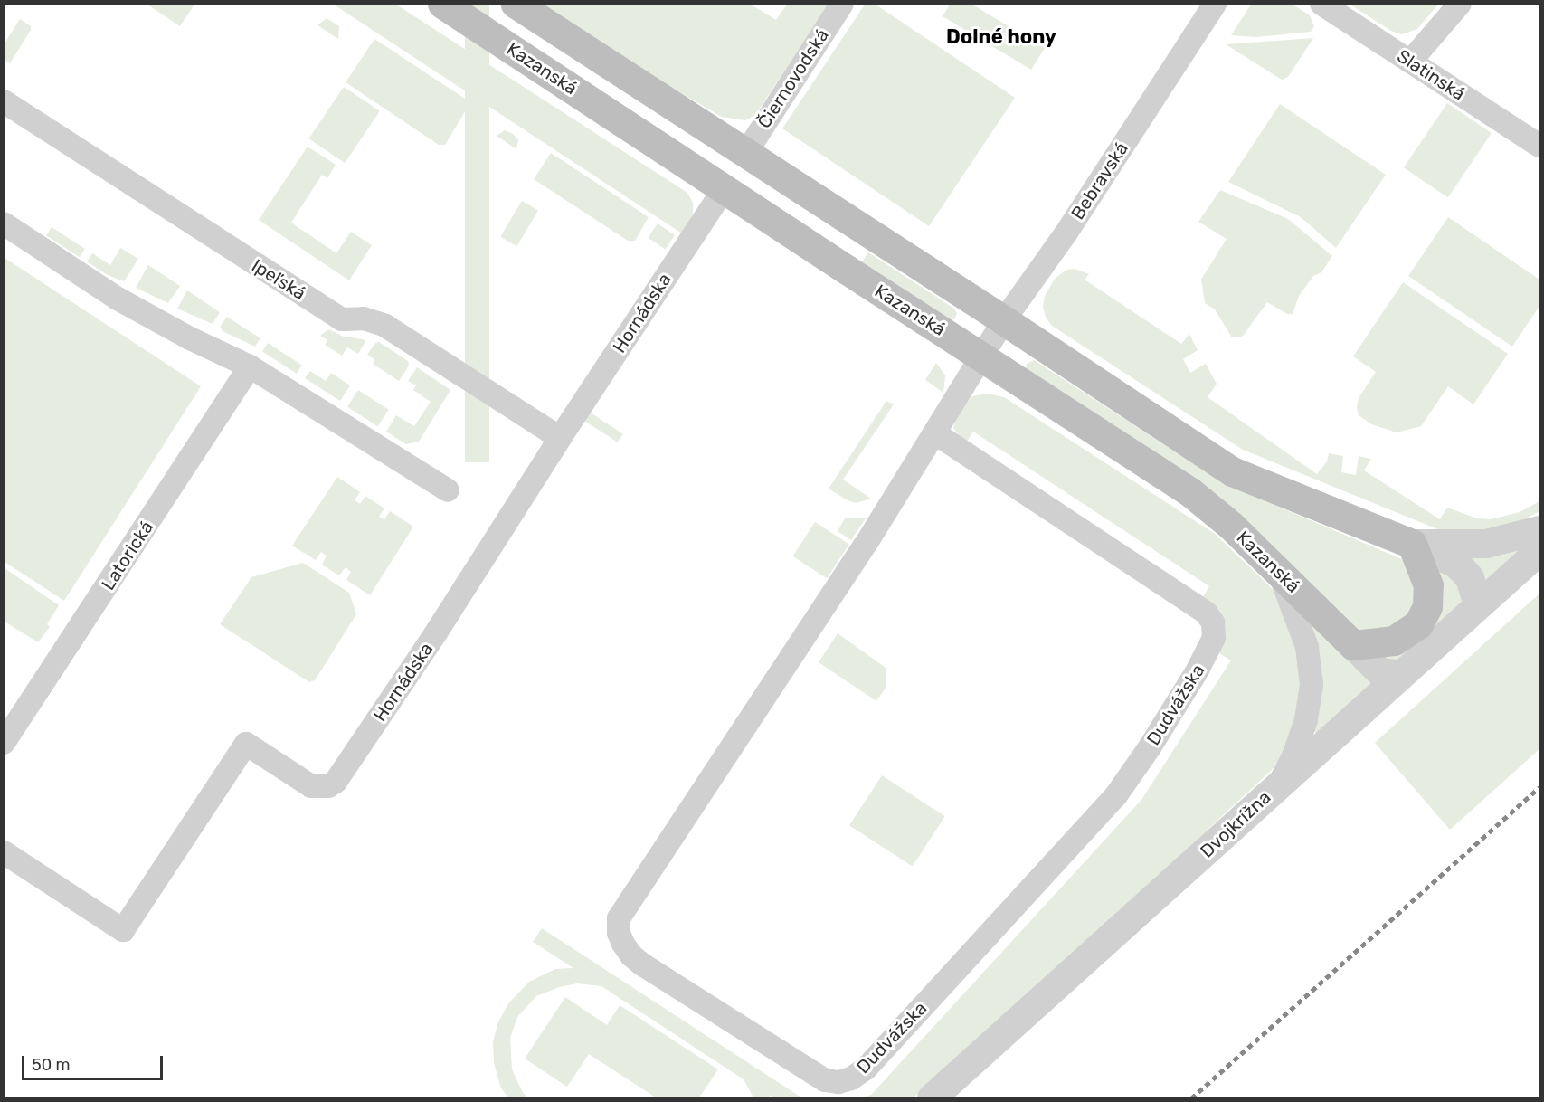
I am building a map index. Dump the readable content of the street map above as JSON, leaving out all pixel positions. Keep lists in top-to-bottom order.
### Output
{
  "streets": {
    "main road": ["Kazanská"],
    "street": [
      "Slatinská",
      "Čiernovodská",
      "Bebravská",
      "Ipeľská",
      "Hornádska",
      "Latorická",
      "Dudvážska",
      "Dvojkrížna"
    ]
  },
  "crossings": [
    ["Kazanská", "Bebravská"],
    ["Kazanská", "Hornádska"],
    ["Kazanská", "Dudvážska"],
    ["Kazanská", "Dvojkrížna"],
    ["Bebravská", "Dudvážska"],
    ["Ipeľská", "Hornádska"]
  ],
  "districts": ["Dolné hony"],
  "scale_bar": "50 m"
}
